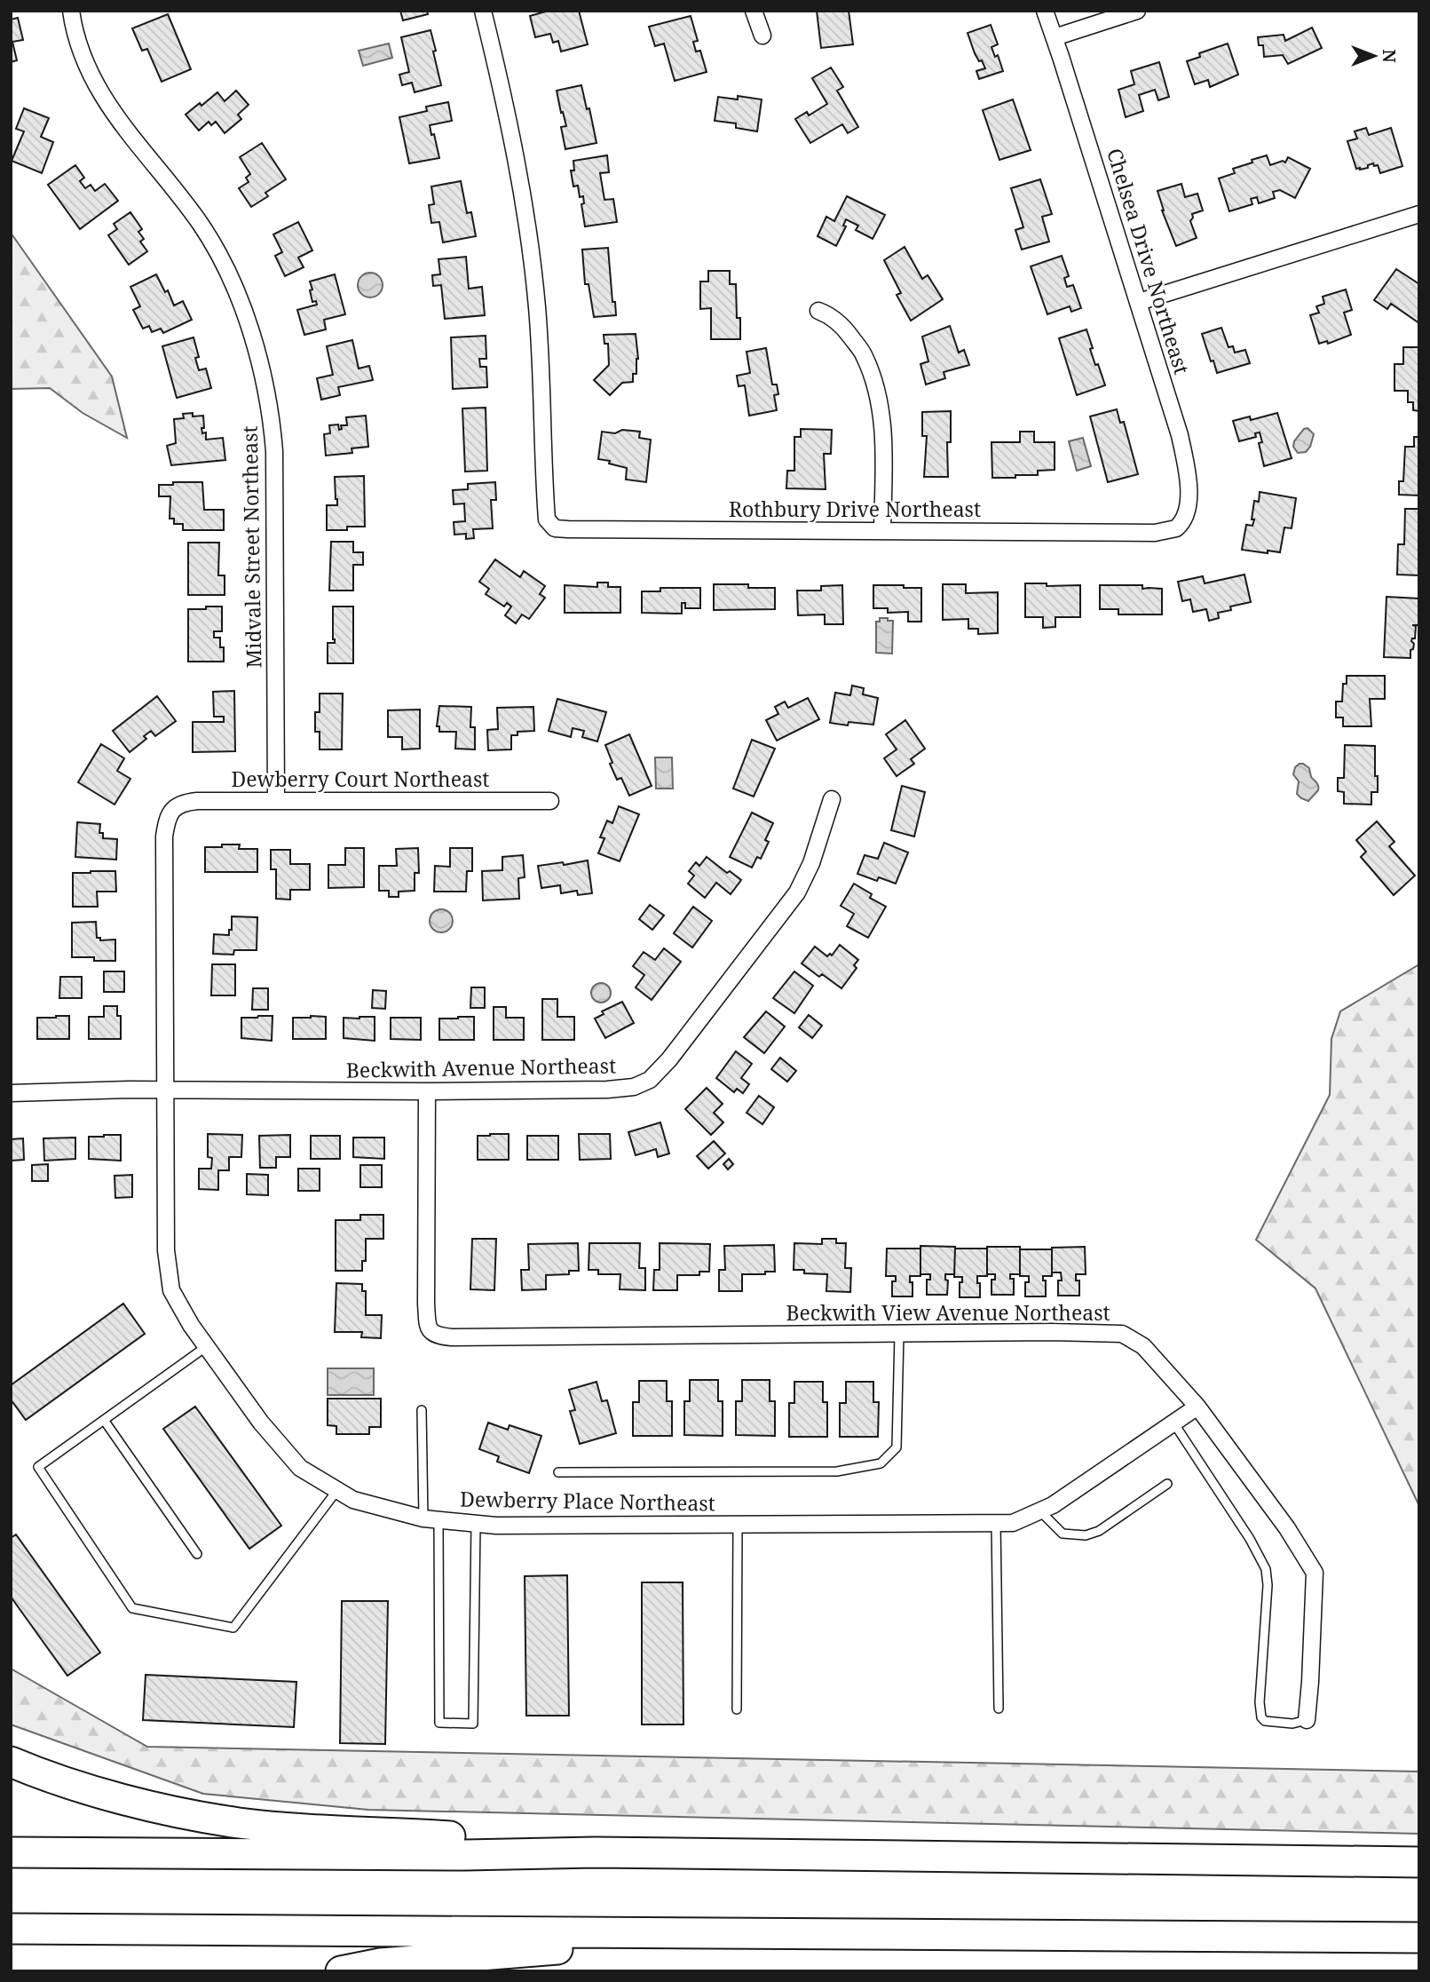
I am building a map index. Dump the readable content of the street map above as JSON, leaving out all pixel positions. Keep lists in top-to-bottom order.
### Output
{
  "streets": {
    "street": [
      "Chelsea Drive Northeast",
      "Rothbury Drive Northeast",
      "Midvale Street Northeast",
      "Dewberry Court Northeast",
      "Beckwith Avenue Northeast",
      "Beckwith View Avenue Northeast",
      "Dewberry Place Northeast"
    ]
  },
  "crossings": [
    ["Chelsea Drive Northeast", "Rothbury Drive Northeast"],
    ["Midvale Street Northeast", "Dewberry Court Northeast"],
    ["Dewberry Court Northeast", "Dewberry Place Northeast"],
    ["Beckwith Avenue Northeast", "Beckwith View Avenue Northeast"],
    ["Beckwith Avenue Northeast", "Dewberry Place Northeast"],
    ["Beckwith View Avenue Northeast", "Dewberry Place Northeast"]
  ],
  "north": "right"
}
